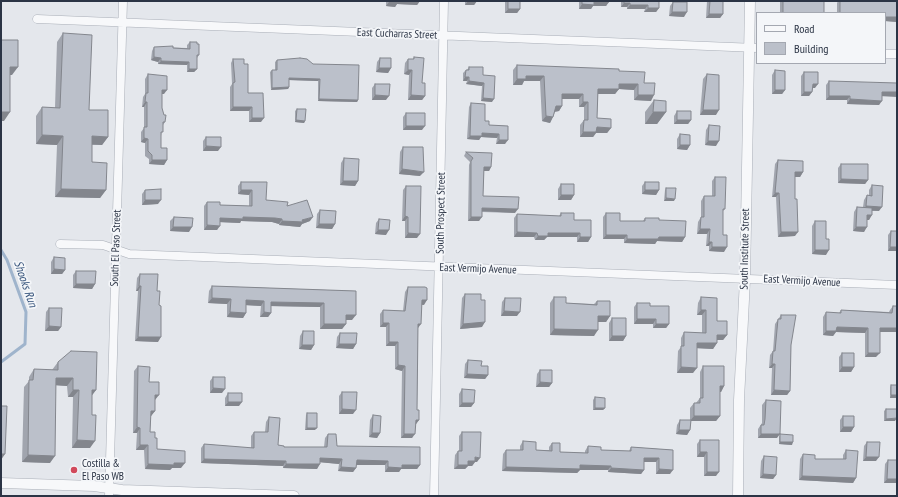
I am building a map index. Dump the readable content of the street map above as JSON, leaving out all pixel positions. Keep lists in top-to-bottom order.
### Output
{
  "streets": {
    "street": [
      "East Cucharras Street",
      "South Prospect Street",
      "South El Paso Street",
      "South Institute Street",
      "East Vermijo Avenue"
    ]
  },
  "crossings": [
    ["East Cucharras Street", "South Prospect Street"],
    ["East Cucharras Street", "South El Paso Street"],
    ["East Cucharras Street", "South Institute Street"],
    ["South Prospect Street", "East Vermijo Avenue"],
    ["South El Paso Street", "East Vermijo Avenue"],
    ["South Institute Street", "East Vermijo Avenue"]
  ],
  "water": ["Shooks Run"],
  "places": ["Costilla & El Paso WB"],
  "legend": ["Road", "Building"]
}
